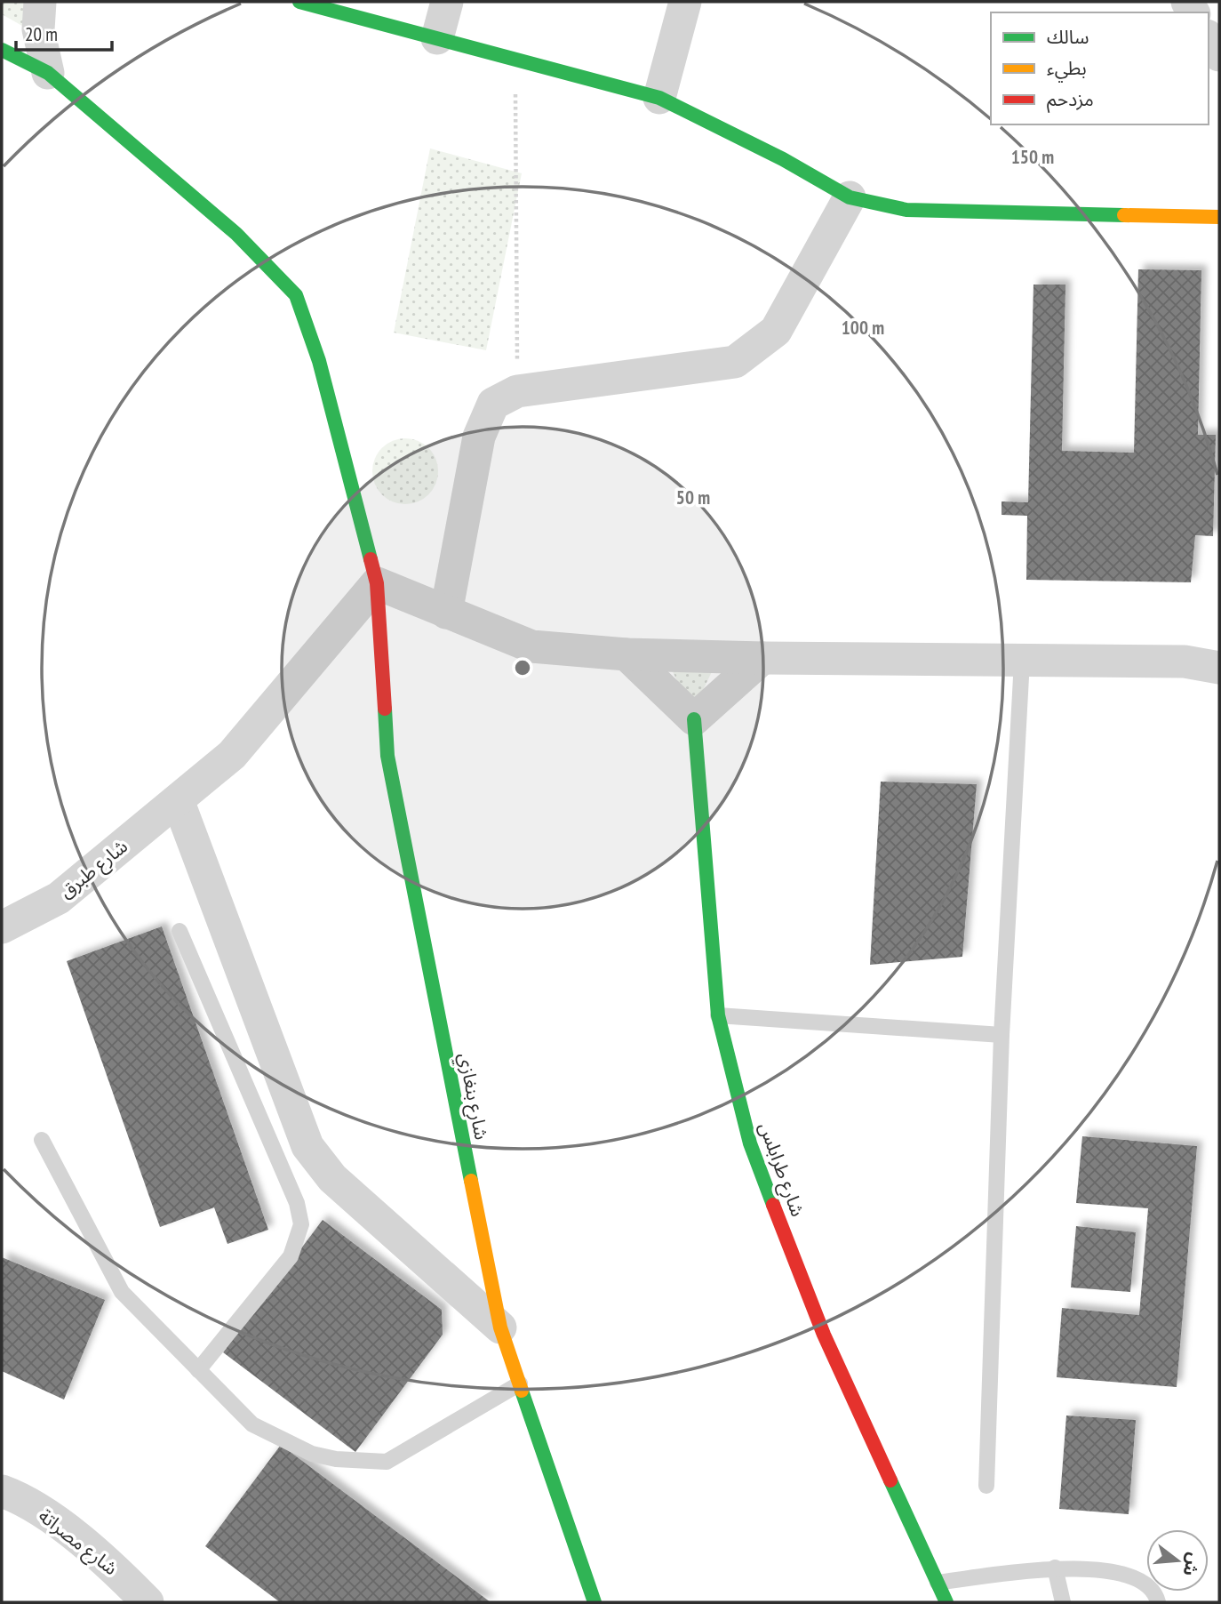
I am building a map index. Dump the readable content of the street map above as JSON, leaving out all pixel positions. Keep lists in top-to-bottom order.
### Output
{
  "streets": {
    "street": [
      "شارع طبرق",
      "شارع بنغازي",
      "شارع طرابلس",
      "شارع مصراتة"
    ]
  },
  "crossings": [
    ["شارع طبرق", "شارع بنغازي"]
  ],
  "legend": ["سالك", "بطيء", "مزدحم"],
  "scale_bar": "20 m",
  "north": "right",
  "rings": ["150 m", "100 m", "50 m"]
}
